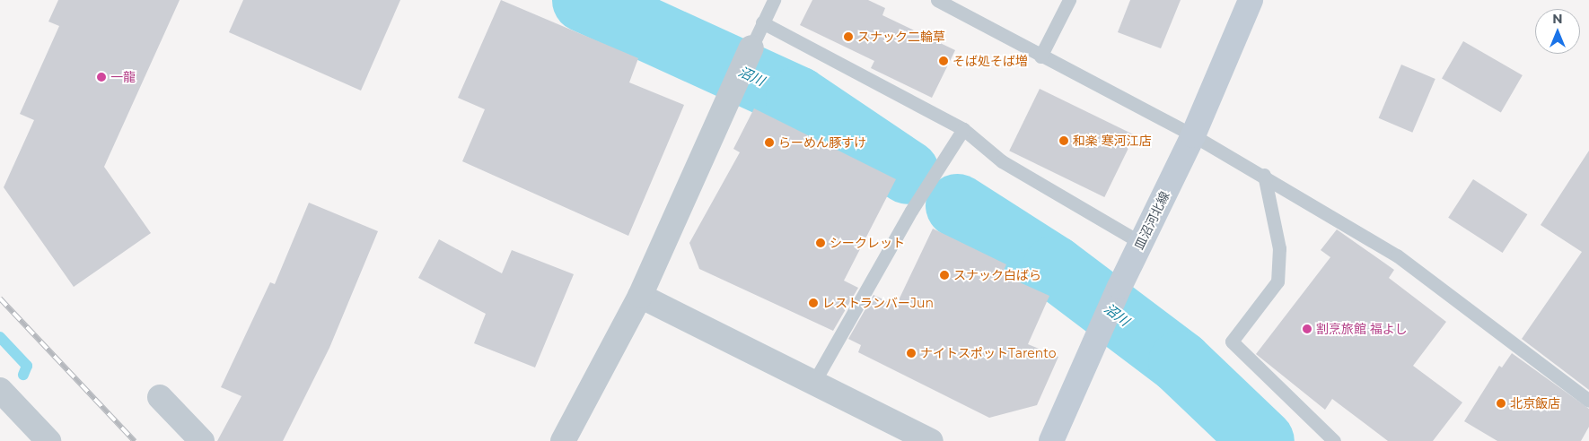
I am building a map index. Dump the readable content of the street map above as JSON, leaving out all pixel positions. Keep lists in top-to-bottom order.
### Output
{
  "streets": {
    "main road": ["皿沼河北線"]
  },
  "water": ["沼川"],
  "places": [
    "スナック二輪草",
    "そば処そば増",
    "一龍",
    "和楽 寒河江店",
    "らーめん豚すけ",
    "シークレット",
    "スナック白ばら",
    "レストランバーJun",
    "割烹旅館 福よし",
    "ナイトスポットTarento",
    "北京飯店"
  ],
  "north": "top"
}
